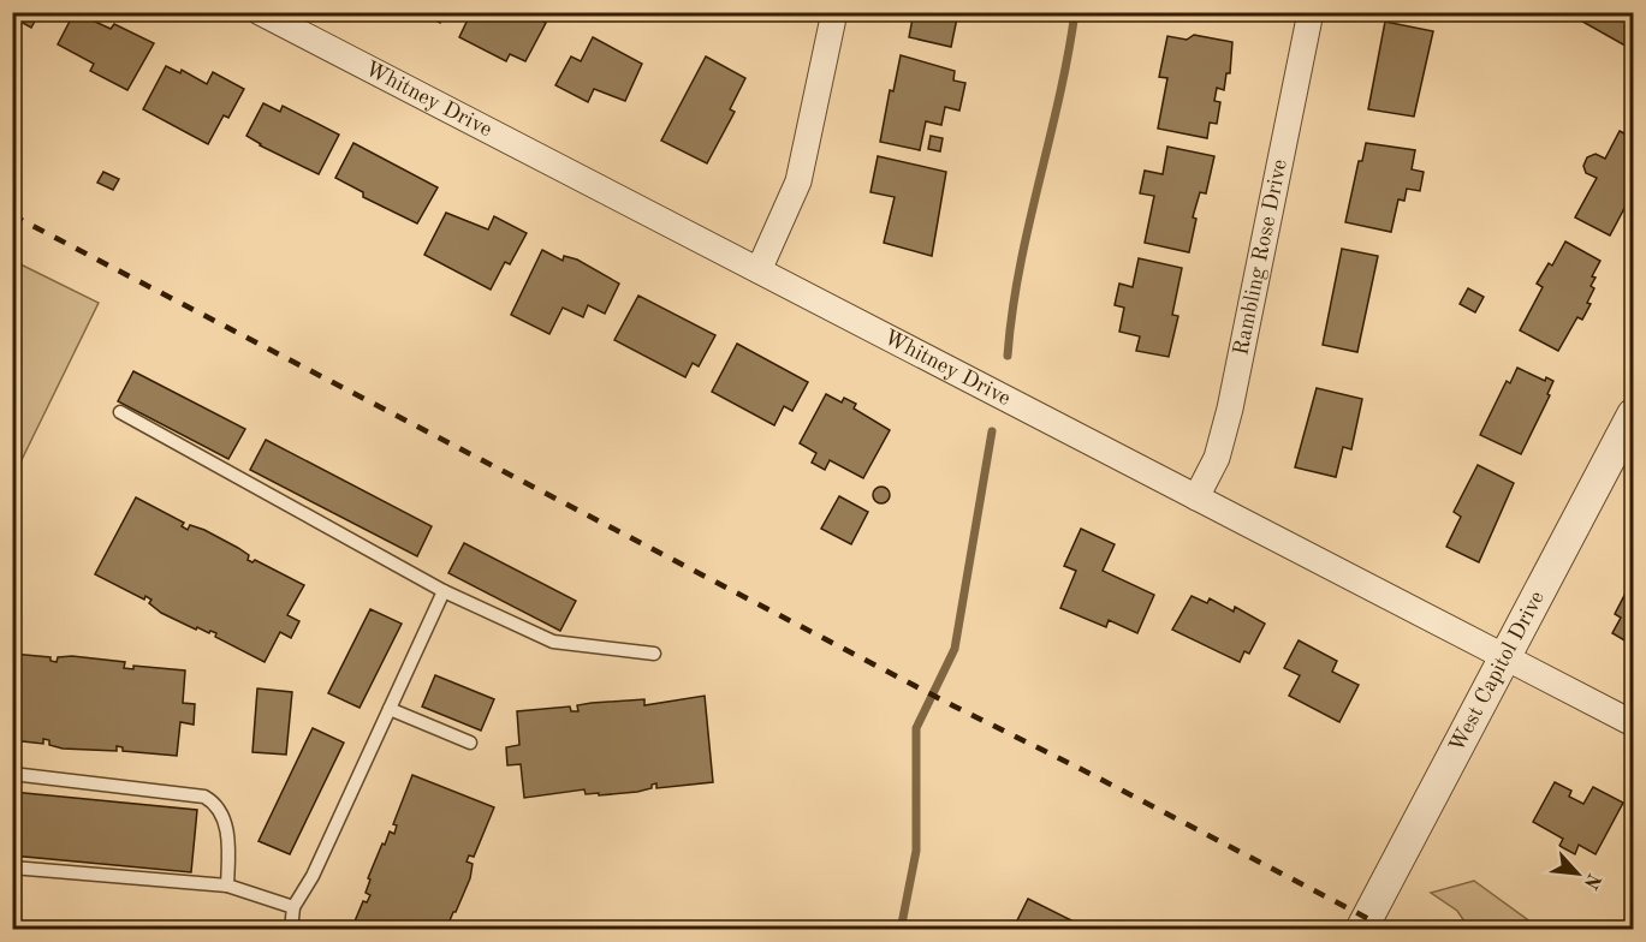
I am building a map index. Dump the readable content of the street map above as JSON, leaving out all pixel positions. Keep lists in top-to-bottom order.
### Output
{
  "streets": {
    "street": ["Whitney Drive", "Rambling Rose Drive", "West Capitol Drive"]
  },
  "crossings": [
    ["Whitney Drive", "Rambling Rose Drive"],
    ["Whitney Drive", "West Capitol Drive"]
  ],
  "north": "bottom right"
}
